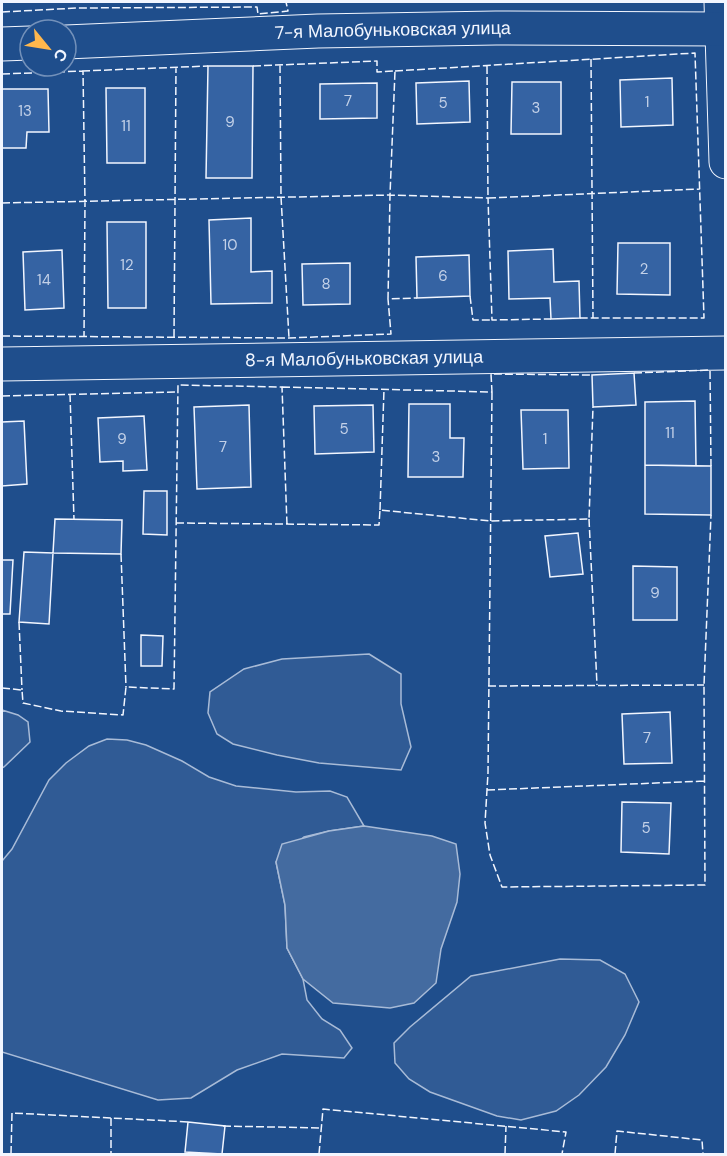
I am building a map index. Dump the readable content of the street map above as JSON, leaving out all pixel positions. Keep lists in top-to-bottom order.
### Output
{
  "streets": {
    "street": ["7-я Малобуньковская улица", "8-я Малобуньковская улица"]
  },
  "house_numbers": [
    "7",
    "1",
    "5",
    "3",
    "13",
    "9",
    "11",
    "10",
    "12",
    "2",
    "6",
    "14",
    "8",
    "5",
    "11",
    "9",
    "1",
    "7",
    "3",
    "9",
    "7",
    "5"
  ],
  "north": "bottom right"
}
